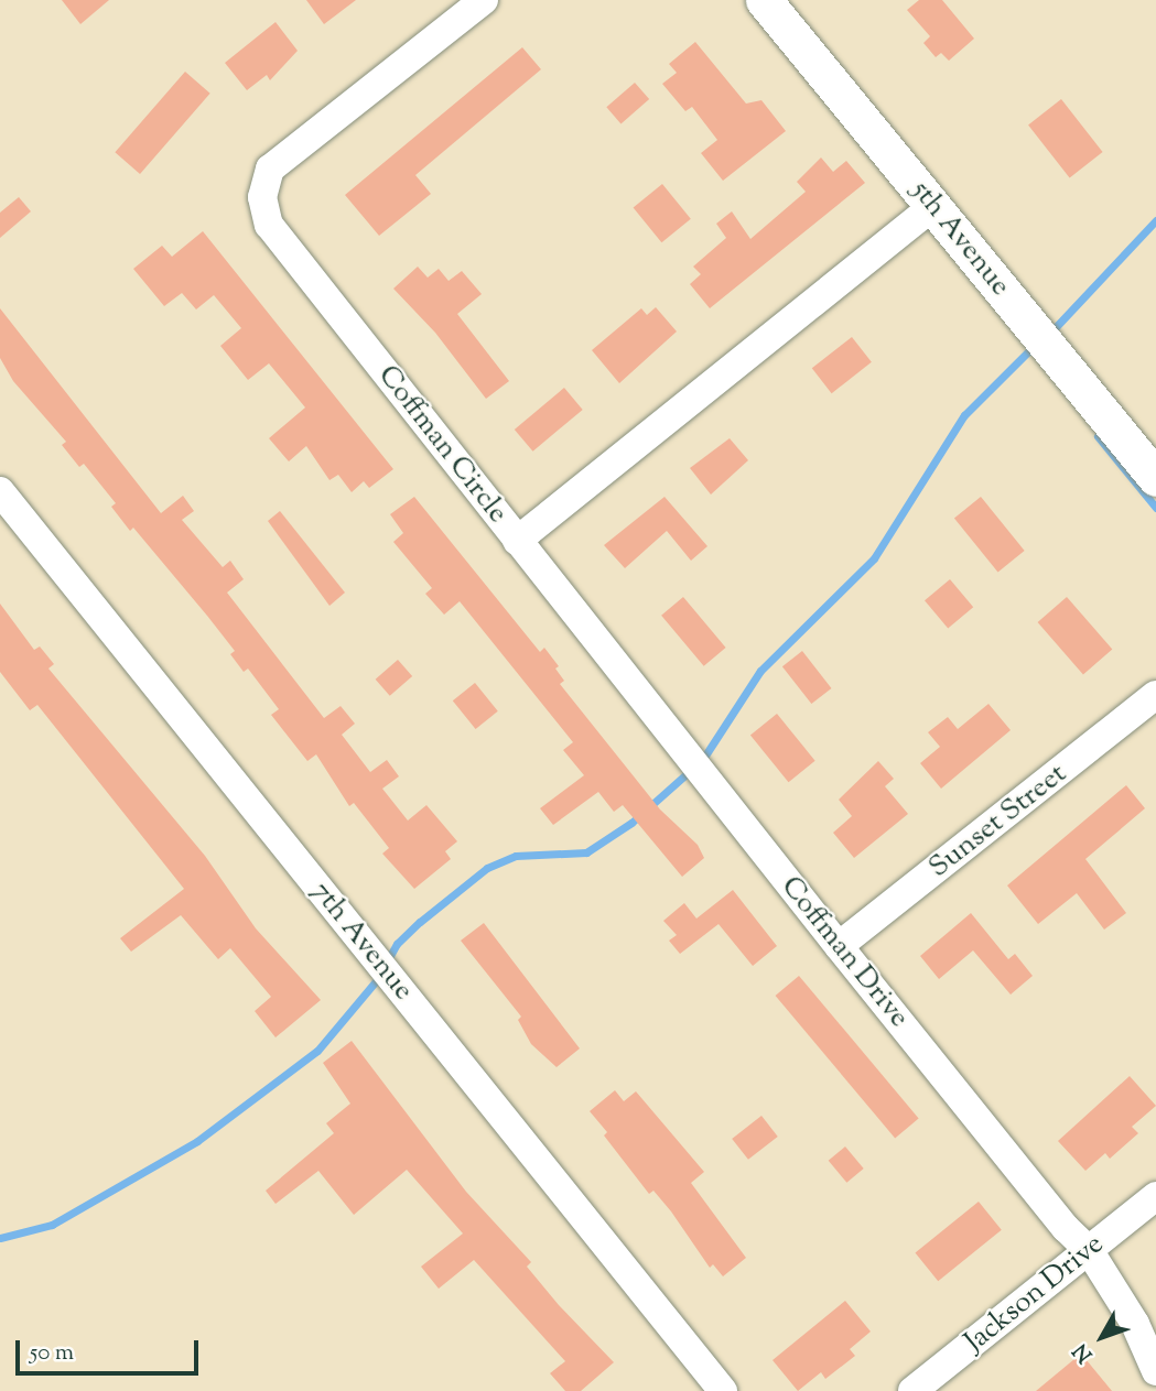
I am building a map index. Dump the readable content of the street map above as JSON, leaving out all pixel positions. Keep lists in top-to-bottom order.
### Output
{
  "streets": {
    "street": [
      "5th Avenue",
      "Coffman Circle",
      "Sunset Street",
      "7th Avenue",
      "Coffman Drive",
      "Jackson Drive"
    ]
  },
  "crossings": [
    ["5th Avenue", "Coffman Circle"],
    ["Coffman Circle", "Coffman Drive"],
    ["Sunset Street", "Coffman Drive"],
    ["Coffman Drive", "Jackson Drive"]
  ],
  "scale_bar": "50 m",
  "north": "bottom left"
}
